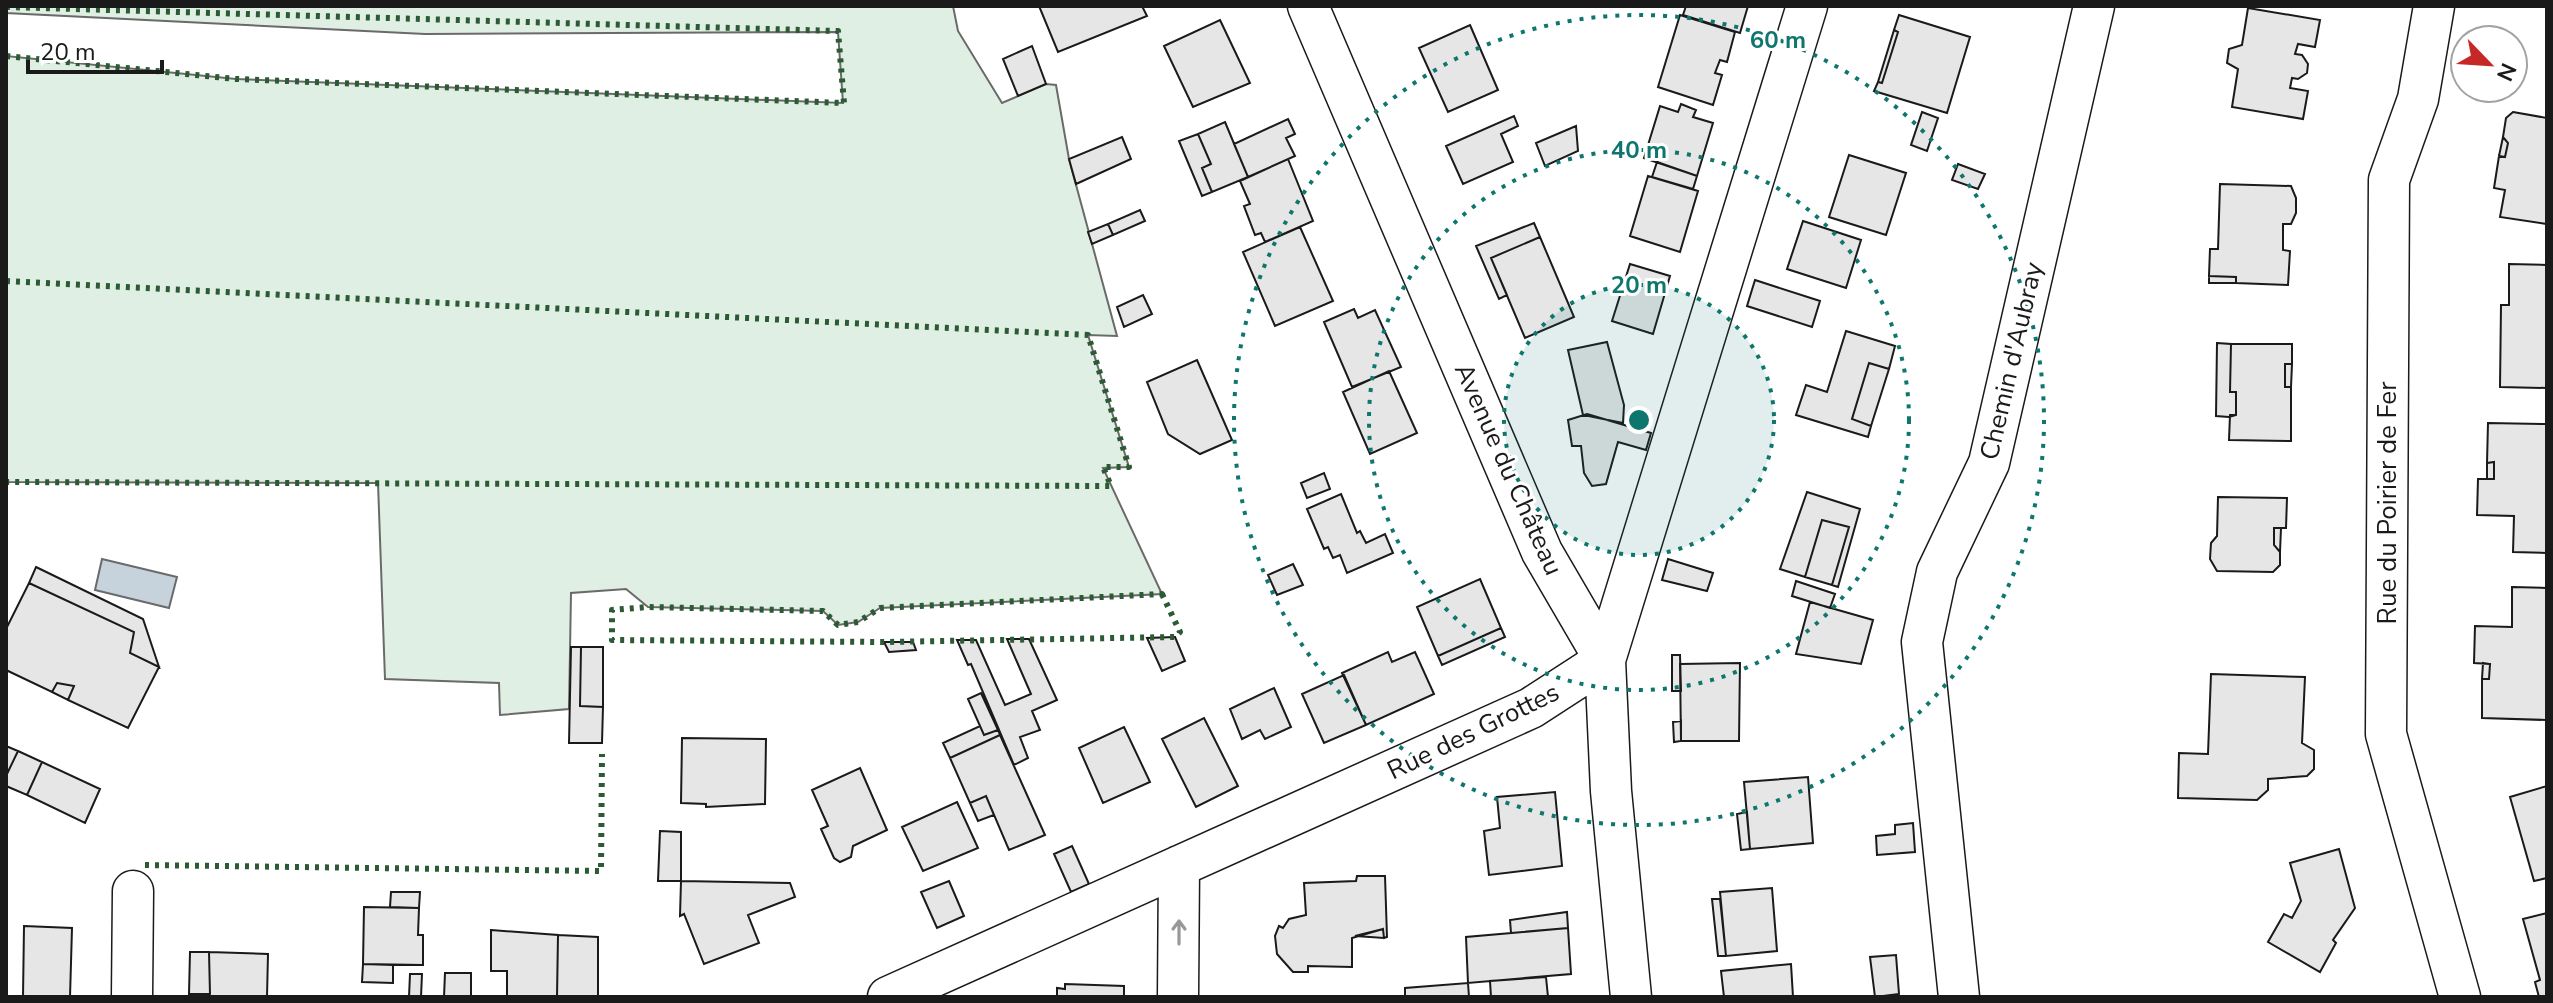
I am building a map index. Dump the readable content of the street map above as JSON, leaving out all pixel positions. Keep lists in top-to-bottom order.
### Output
{
  "streets": {
    "street": [
      "Chemin d'Aubray",
      "Avenue du Château",
      "Rue du Poirier de Fer",
      "Rue des Grottes"
    ]
  },
  "crossings": [
    ["Avenue du Château", "Rue des Grottes"]
  ],
  "scale_bar": "20 m",
  "north": "bottom right",
  "rings": ["60 m", "40 m", "20 m"]
}
